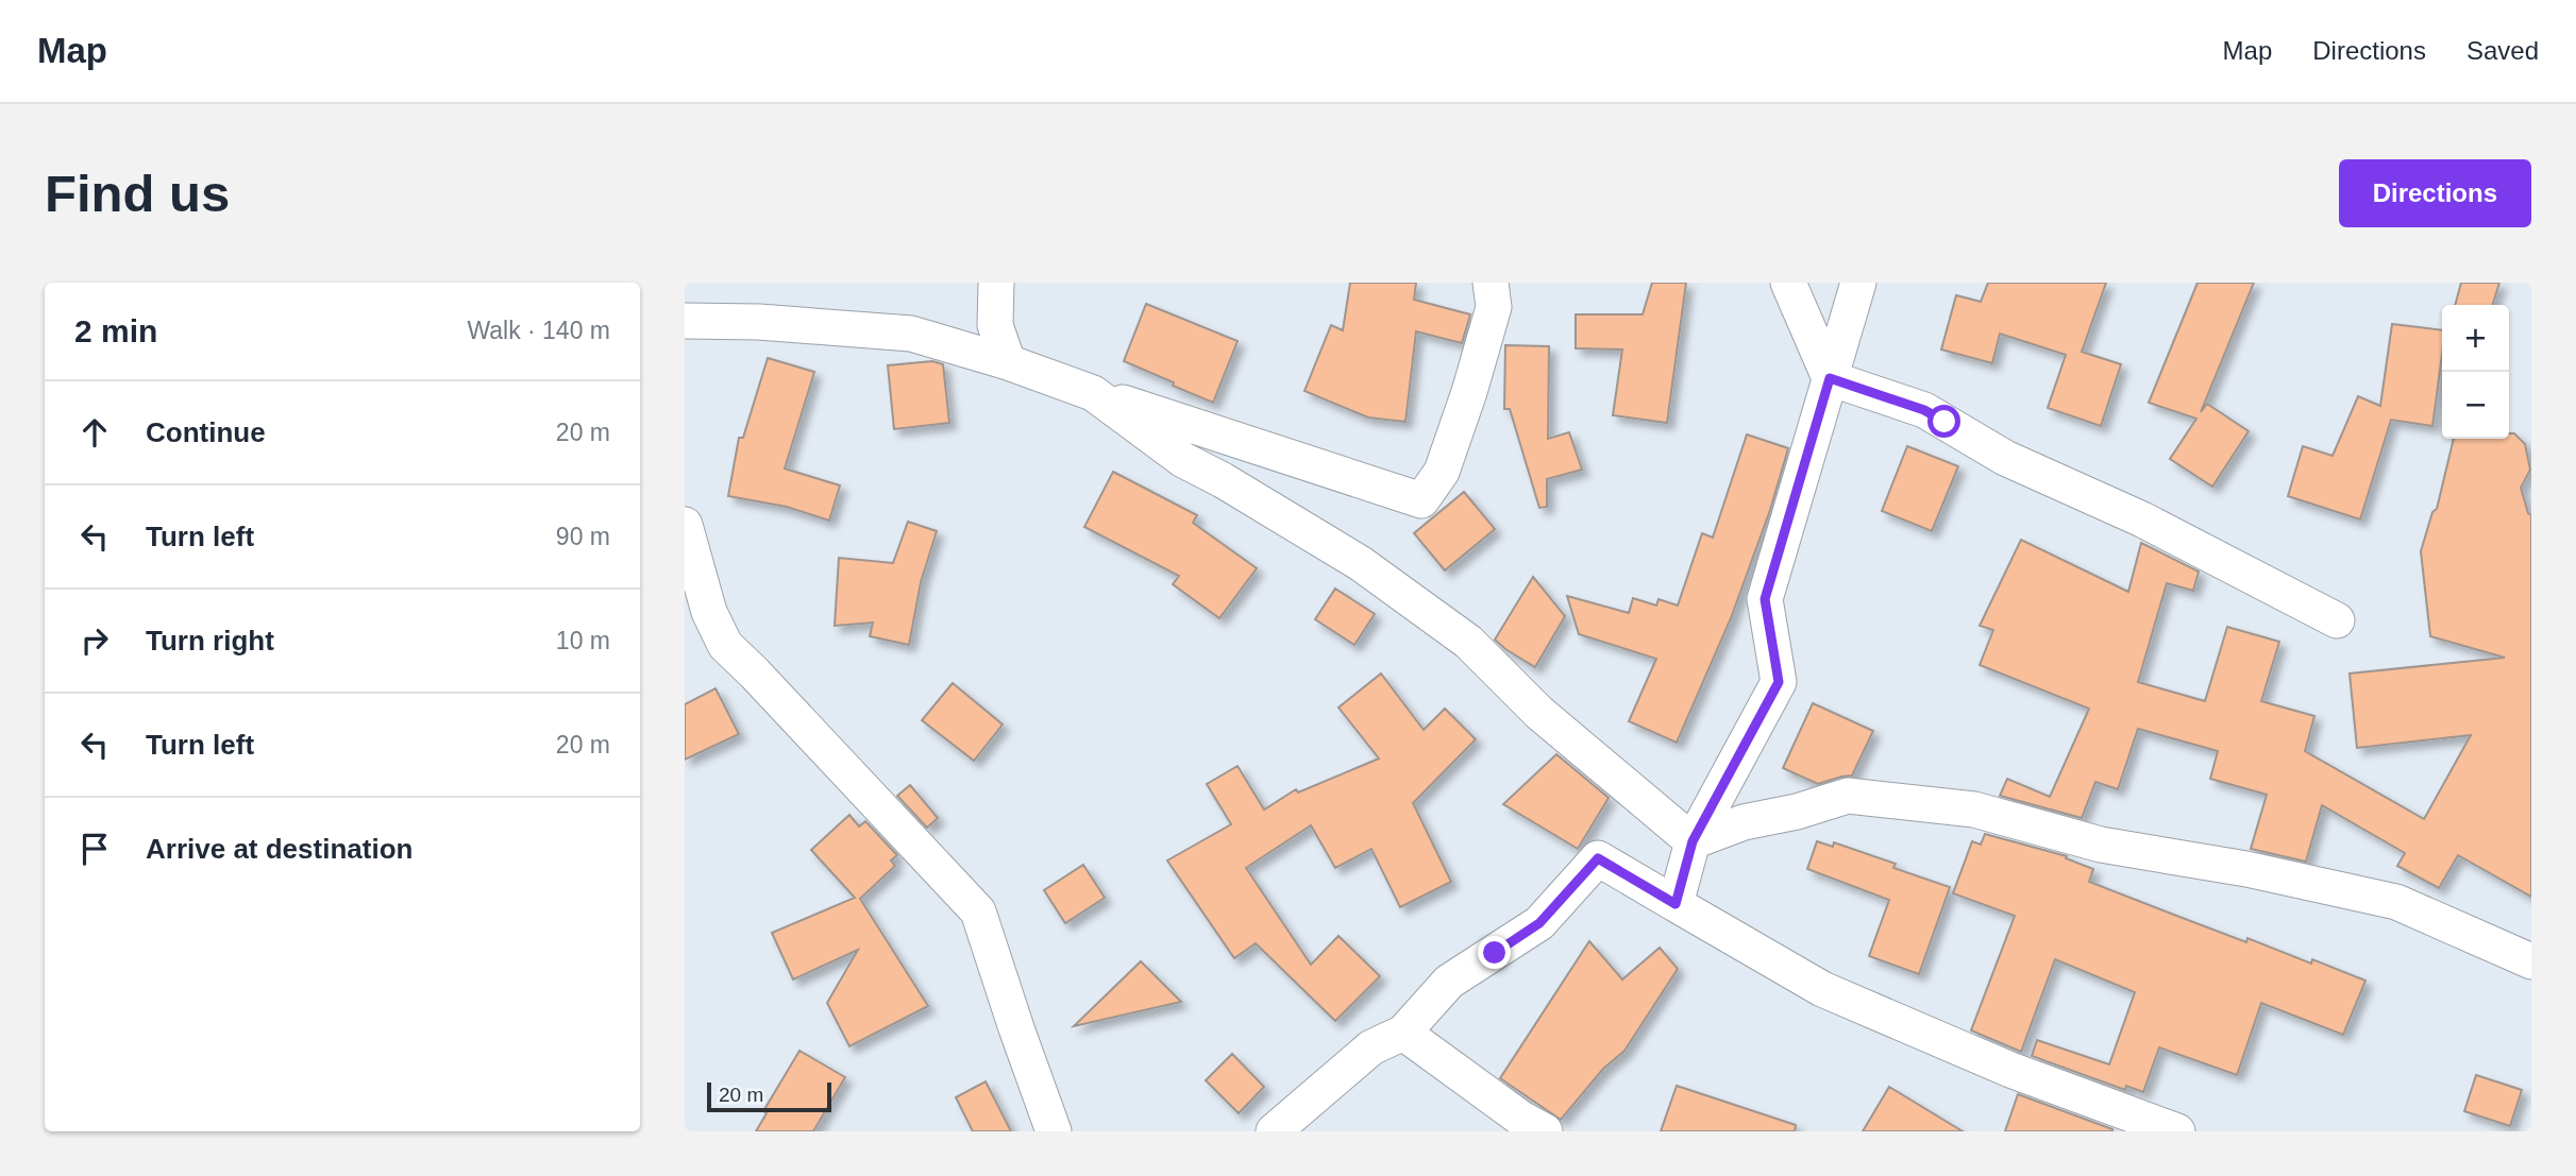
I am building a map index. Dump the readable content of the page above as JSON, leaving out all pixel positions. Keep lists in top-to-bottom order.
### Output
{
  "scale_bar": "20 m",
  "page": {
    "header": "Map",
    "nav": ["Map", "Directions", "Saved"],
    "buttons": "Directions",
    "title": "Find us",
    "heading": ["2 min", "Walk · 140 m"],
    "map_buttons": ["+", "−"],
    "list": [
      ["Continue", "20 m"],
      ["Turn left", "90 m"],
      ["Turn right", "10 m"],
      ["Turn left", "20 m"],
      "Arrive at destination"
    ],
    "scale": "20 m"
  }
}
